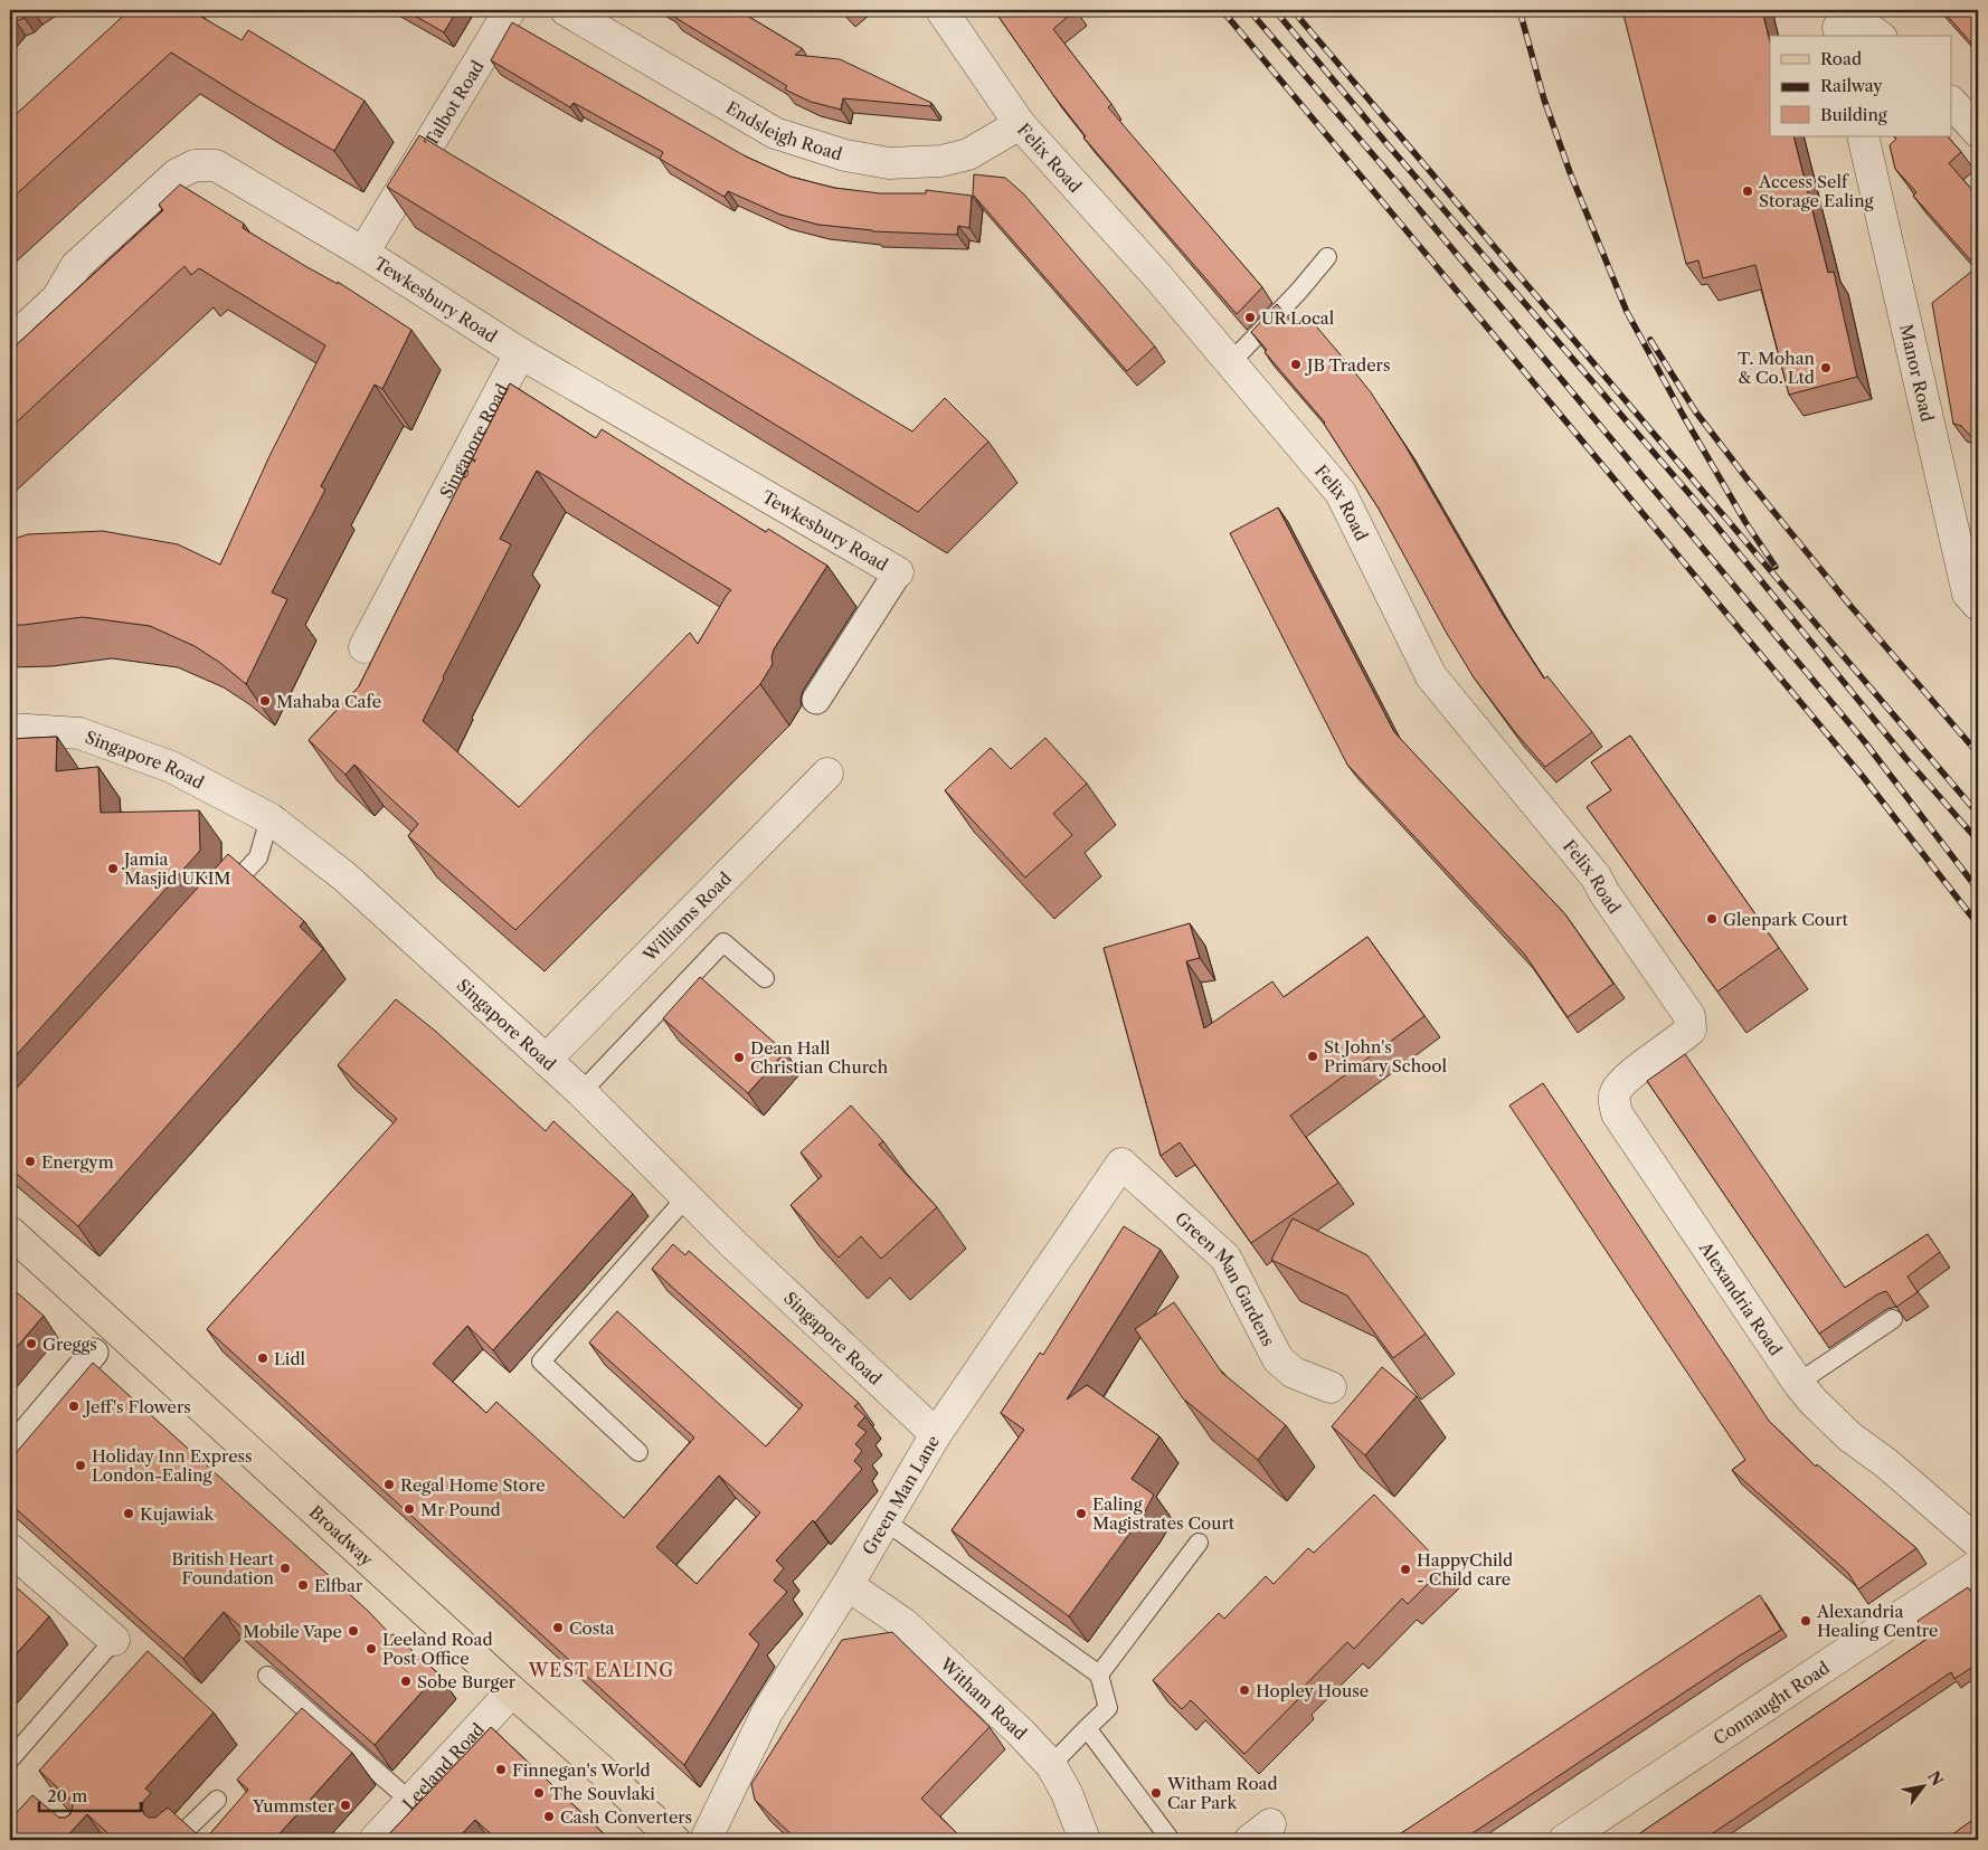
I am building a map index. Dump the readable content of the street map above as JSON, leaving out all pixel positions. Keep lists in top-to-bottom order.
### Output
{
  "streets": {
    "main road": ["Broadway"],
    "street": [
      "Talbot Road",
      "Endsleigh Road",
      "Felix Road",
      "Tewkesbury Road",
      "Manor Road",
      "Singapore Road",
      "Williams Road",
      "Green Man Gardens",
      "Alexandria Road",
      "Green Man Lane",
      "Witham Road",
      "Connaught Road",
      "Leeland Road"
    ]
  },
  "crossings": [
    ["Talbot Road", "Tewkesbury Road"],
    ["Endsleigh Road", "Felix Road"],
    ["Felix Road", "Alexandria Road"],
    ["Tewkesbury Road", "Singapore Road"],
    ["Singapore Road", "Williams Road"],
    ["Singapore Road", "Green Man Lane"],
    ["Green Man Gardens", "Green Man Lane"],
    ["Green Man Lane", "Witham Road"],
    ["Broadway", "Leeland Road"]
  ],
  "districts": ["WEST EALING"],
  "places": [
    "Access Self Storage Ealing",
    "UR Local",
    "JB Traders",
    "T. Mohan & Co. Ltd",
    "Mahaba Cafe",
    "Jamia Masjid UKIM",
    "Glenpark Court",
    "St John's Primary School",
    "Dean Hall Christian Church",
    "Energym",
    "Greggs",
    "Lidl",
    "Jeff's Flowers",
    "Holiday Inn Express London-Ealing",
    "Regal Home Store",
    "Mr Pound",
    "Kujawiak",
    "Ealing Magistrates Court",
    "British Heart Foundation",
    "HappyChild - Child care",
    "Elfbar",
    "Alexandria Healing Centre",
    "Costa",
    "Mobile Vape",
    "Leeland Road Post Office",
    "Sobe Burger",
    "Hopley House",
    "Finnegan's World",
    "The Souvlaki",
    "Witham Road Car Park",
    "Yummster",
    "Cash Converters"
  ],
  "legend": ["Road", "Railway", "Building"],
  "scale_bar": "20 m",
  "north": "top right"
}
